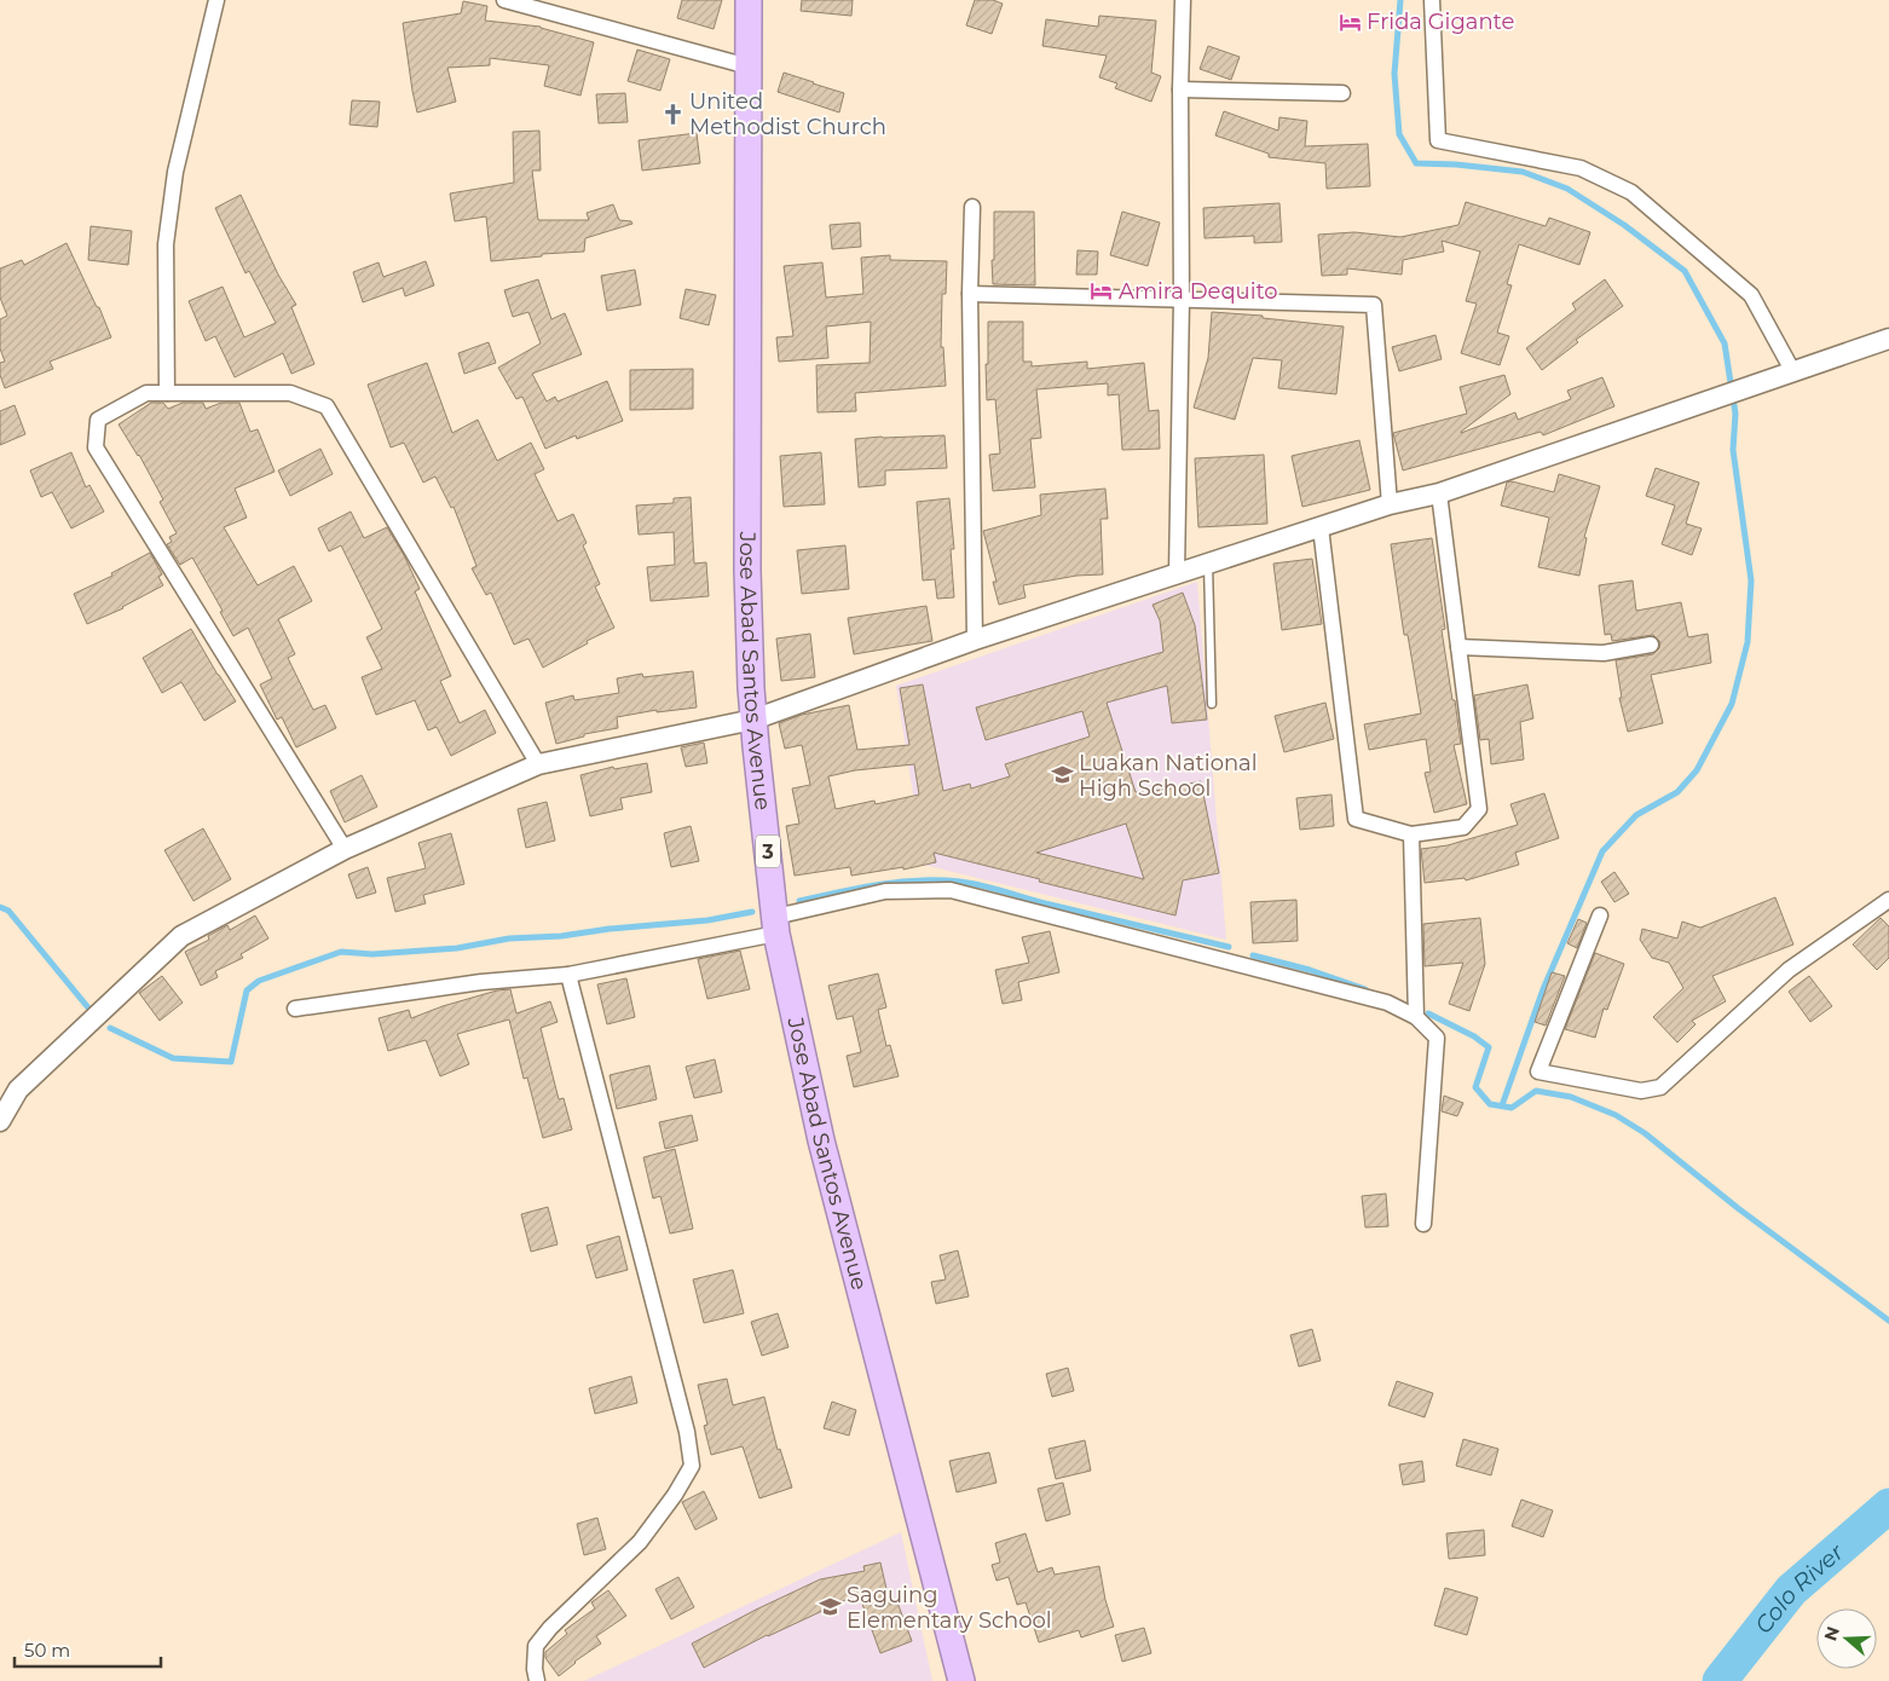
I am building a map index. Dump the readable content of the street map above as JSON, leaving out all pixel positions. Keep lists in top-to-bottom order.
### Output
{
  "streets": {
    "highway": ["Jose Abad Santos Avenue", "3"]
  },
  "water": ["Colo River"],
  "places": {
    "hotel": ["Frida Gigante", "Amira Dequito"],
    "church": ["United Methodist Church"],
    "school or university": ["Luakan National High School", "Saguing Elementary School"]
  },
  "scale_bar": "50 m",
  "north": "left"
}
